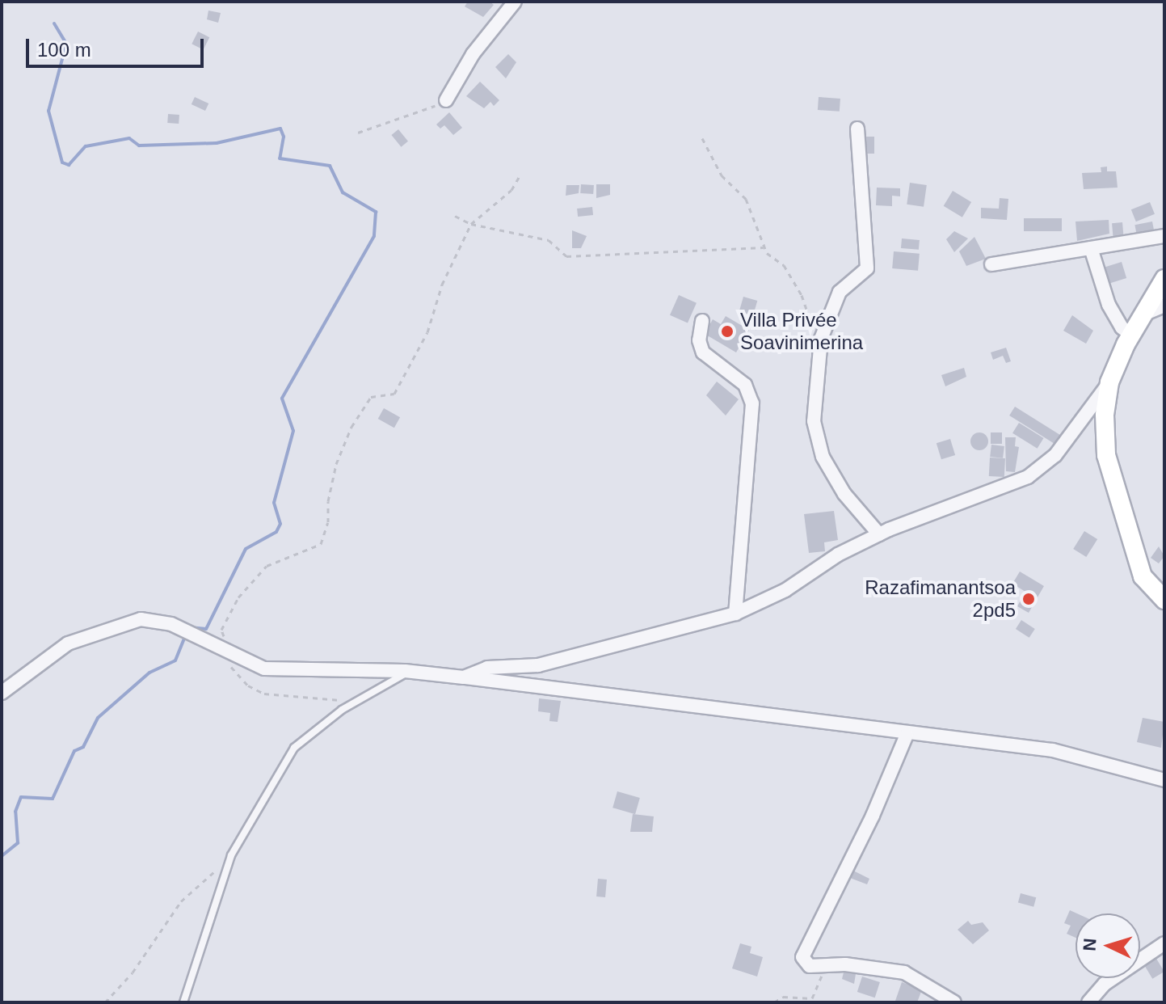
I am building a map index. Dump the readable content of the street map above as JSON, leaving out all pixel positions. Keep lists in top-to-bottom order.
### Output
{
  "places": ["Villa Privée Soavinimerina", "Razafimanantsoa 2pd5"],
  "scale_bar": "100 m",
  "north": "left"
}
